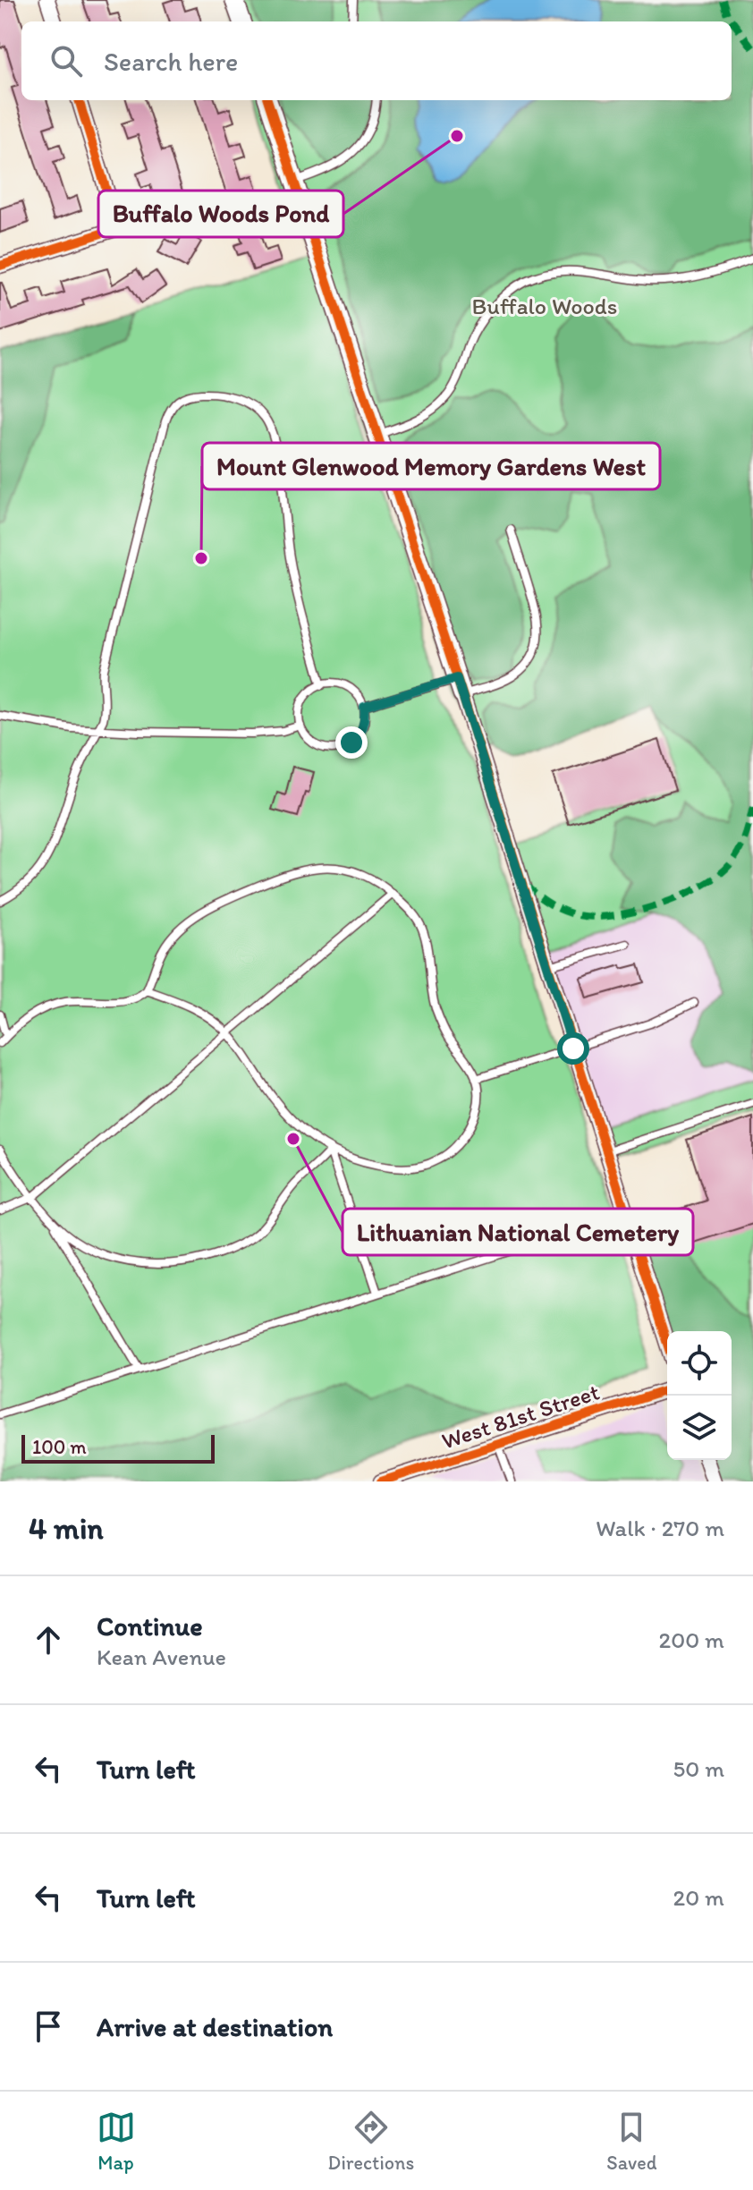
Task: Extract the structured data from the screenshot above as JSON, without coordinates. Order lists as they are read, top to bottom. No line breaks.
{"streets":{"street":["West 81st Street"]},"parks":["Buffalo Woods"],"places":["Buffalo Woods Pond","Mount Glenwood Memory Gardens West","Lithuanian National Cemetery"],"scale_bar":"100 m","page":{"search":"Search here","scale":"100 m","heading":["4 min","Walk · 270 m"],"list":[["Continue","Kean Avenue","200 m"],["Turn left","50 m"],["Turn left","20 m"],"Arrive at destination"],"nav":["Map","Directions","Saved"]}}
